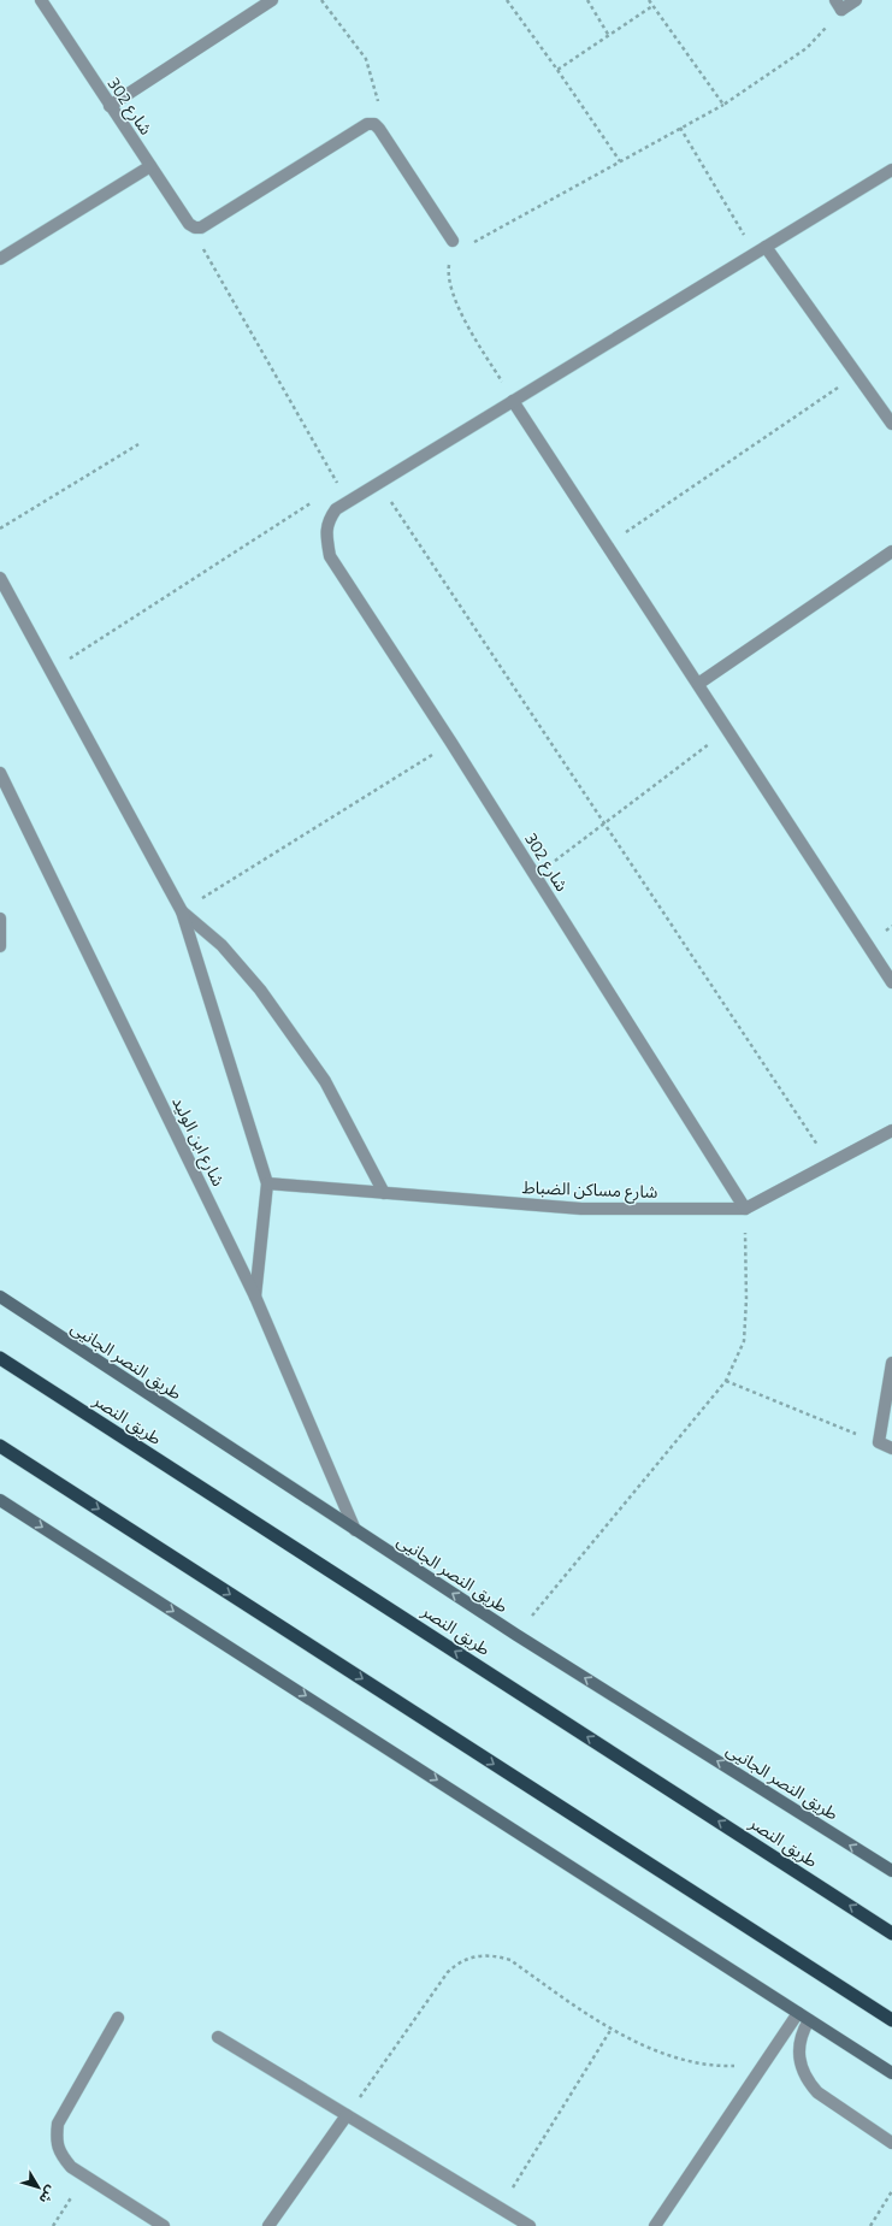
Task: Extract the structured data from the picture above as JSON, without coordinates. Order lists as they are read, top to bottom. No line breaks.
{"streets":{"highway":["طريق النصر"],"main road":["طريق النصر الجانيى"],"street":["شارع 302","شارع ابن الوليد","شارع مساكن الضباط"]},"crossings":[["شارع 302","شارع مساكن الضباط"],["شارع ابن الوليد","طريق النصر الجانيى"]],"one_way":["طريق النصر الجانيى"],"north":"bottom right"}
